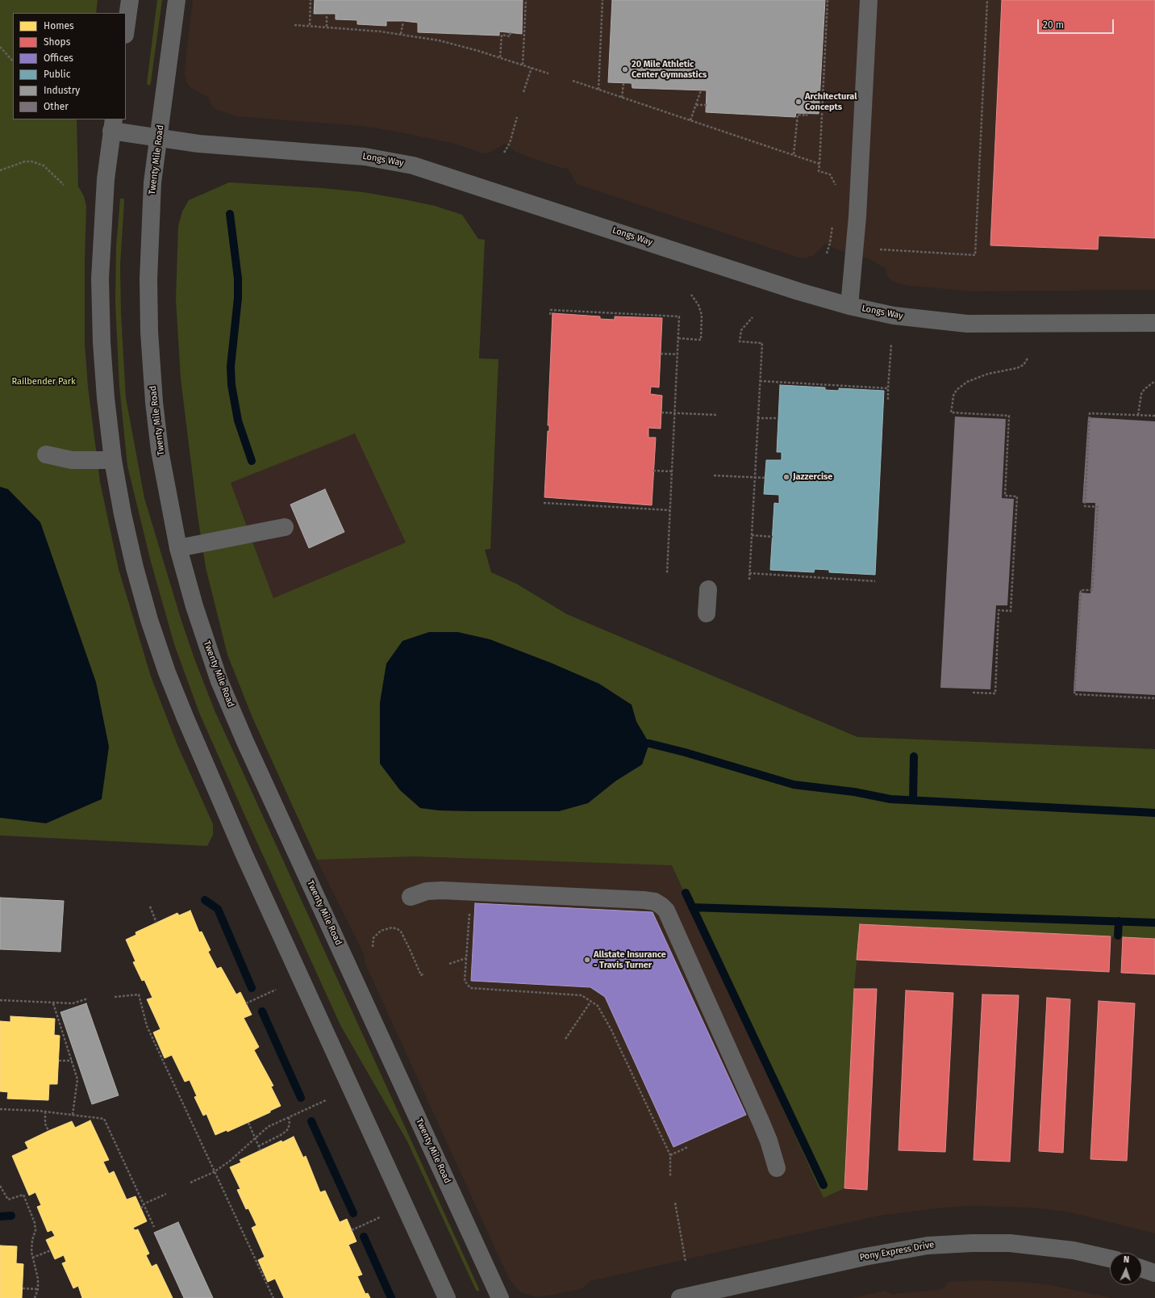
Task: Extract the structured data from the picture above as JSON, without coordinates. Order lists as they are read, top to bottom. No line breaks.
{"streets":{"main road":["Twenty Mile Road"],"street":["Longs Way","Pony Express Drive"]},"crossings":[["Twenty Mile Road","Longs Way"]],"parks":["Railbender Park"],"places":["20 Mile Athletic Center Gymnastics","Architectural Concepts","Jazzercise","Allstate Insurance - Travis Turner"],"legend":["Homes","Shops","Offices","Public","Industry","Other"],"scale_bar":"20 m","north":"top"}
